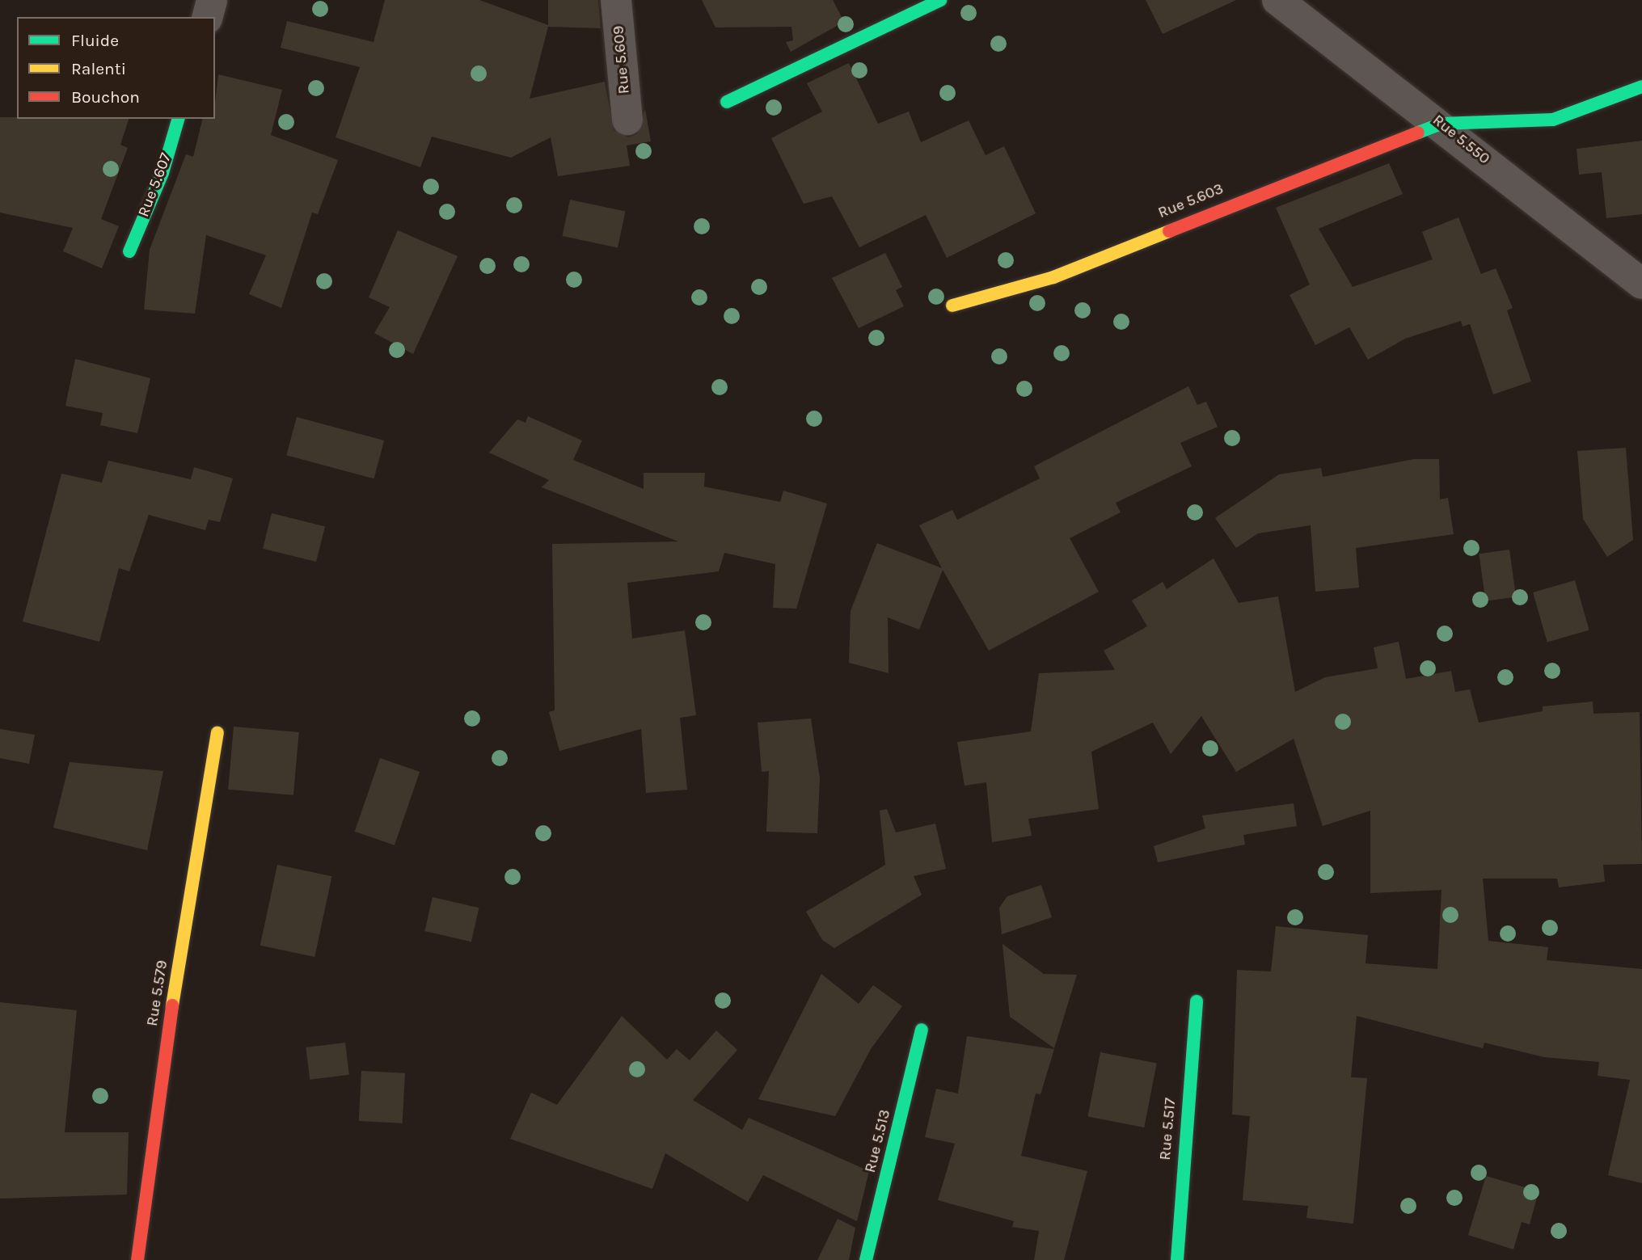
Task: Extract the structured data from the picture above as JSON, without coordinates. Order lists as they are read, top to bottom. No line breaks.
{"streets":{"street":["Rue 5.609","Rue 5.550","Rue 5.607","Rue 5.603","Rue 5.579","Rue 5.517","Rue 5.513"]},"crossings":[["Rue 5.550","Rue 5.603"]],"legend":["Fluide","Ralenti","Bouchon"]}
